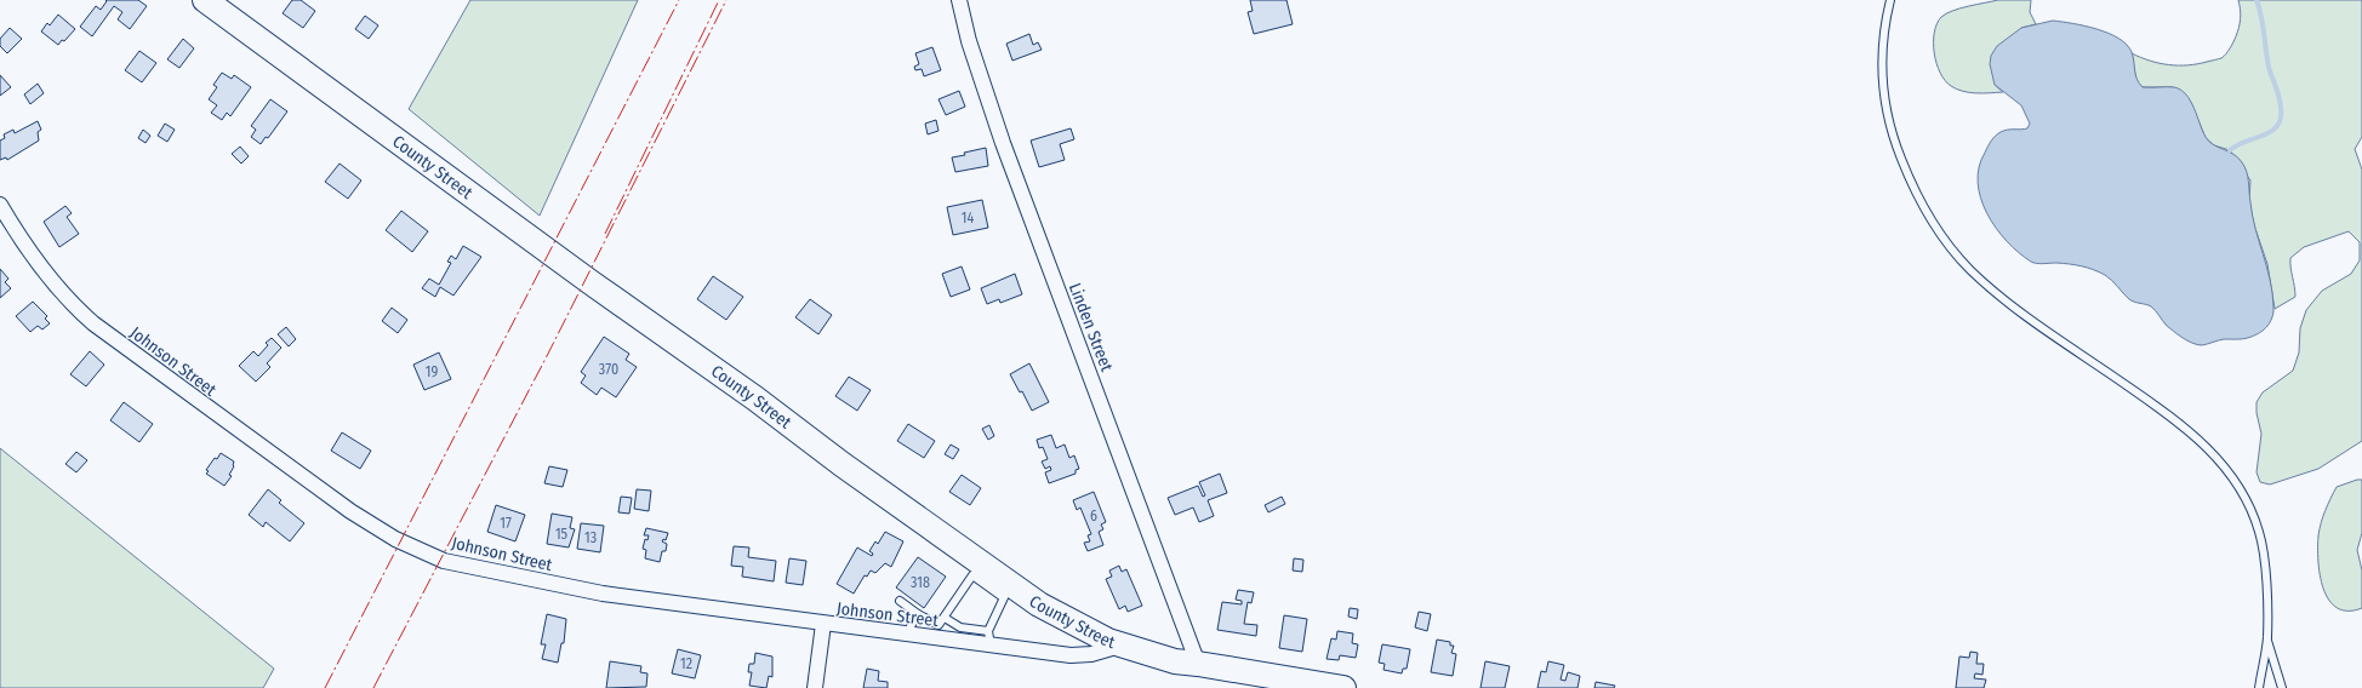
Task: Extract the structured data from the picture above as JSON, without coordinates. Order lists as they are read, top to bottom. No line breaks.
{"streets":{"main road":["County Street"],"street":["Linden Street","Johnson Street"]},"crossings":[["County Street","Linden Street"],["County Street","Johnson Street"]],"house_numbers":["14","370","19","6","17","15","13","318","12"]}
